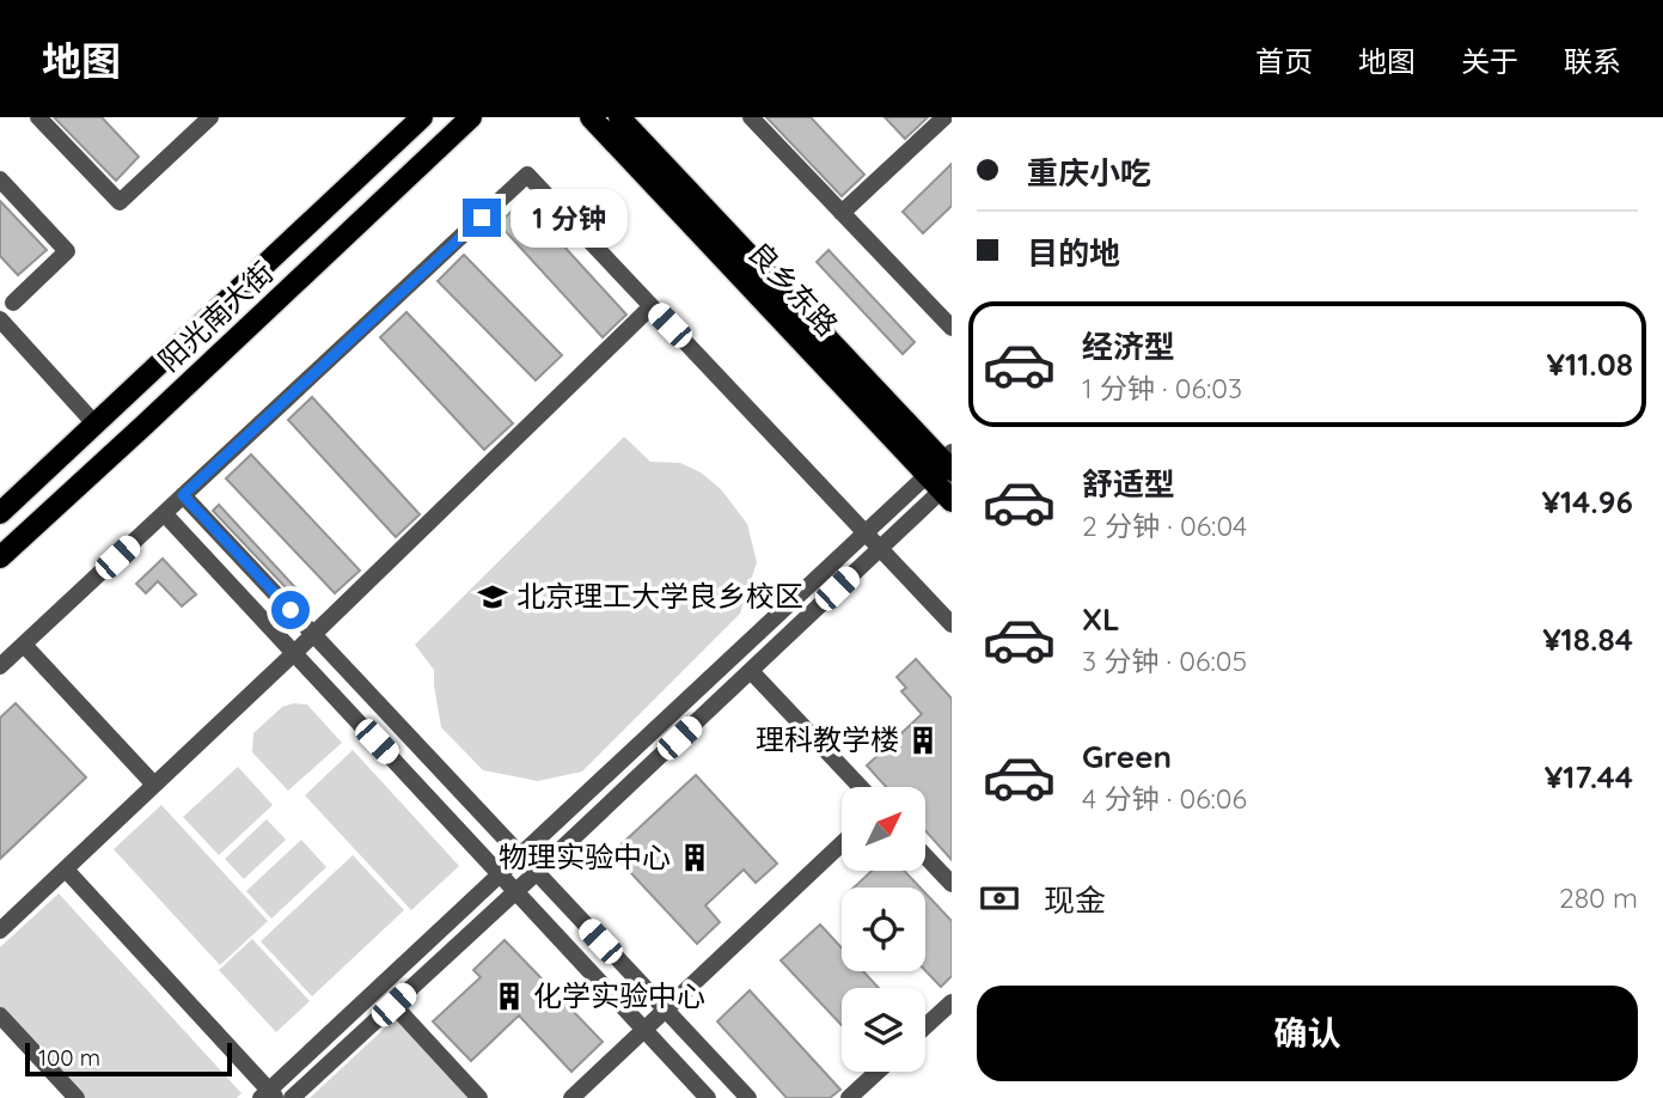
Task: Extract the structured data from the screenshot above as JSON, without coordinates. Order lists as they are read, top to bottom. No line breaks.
{"streets":{"main road":["良乡东路","阳光南大街"]},"places":{"school or university":["北京理工大学良乡校区"],"building":["理科教学楼","物理实验中心","化学实验中心"]},"scale_bar":"100 m","north":"top right","page":{"header":"地图","nav":["首页","地图","关于","联系"],"banner":["重庆小吃","目的地"],"bubble":"1 分钟","list":[{"name":"经济型","note":"1 分钟 · 06:03","value":"¥11.08"},{"name":"舒适型","note":"2 分钟 · 06:04","value":"¥14.96"},{"name":"XL","note":"3 分钟 · 06:05","value":"¥18.84"},{"name":"Green","note":"4 分钟 · 06:06","value":"¥17.44"}],"pay":["现金","280 m"],"buttons":"确认","scale":"100 m"}}
